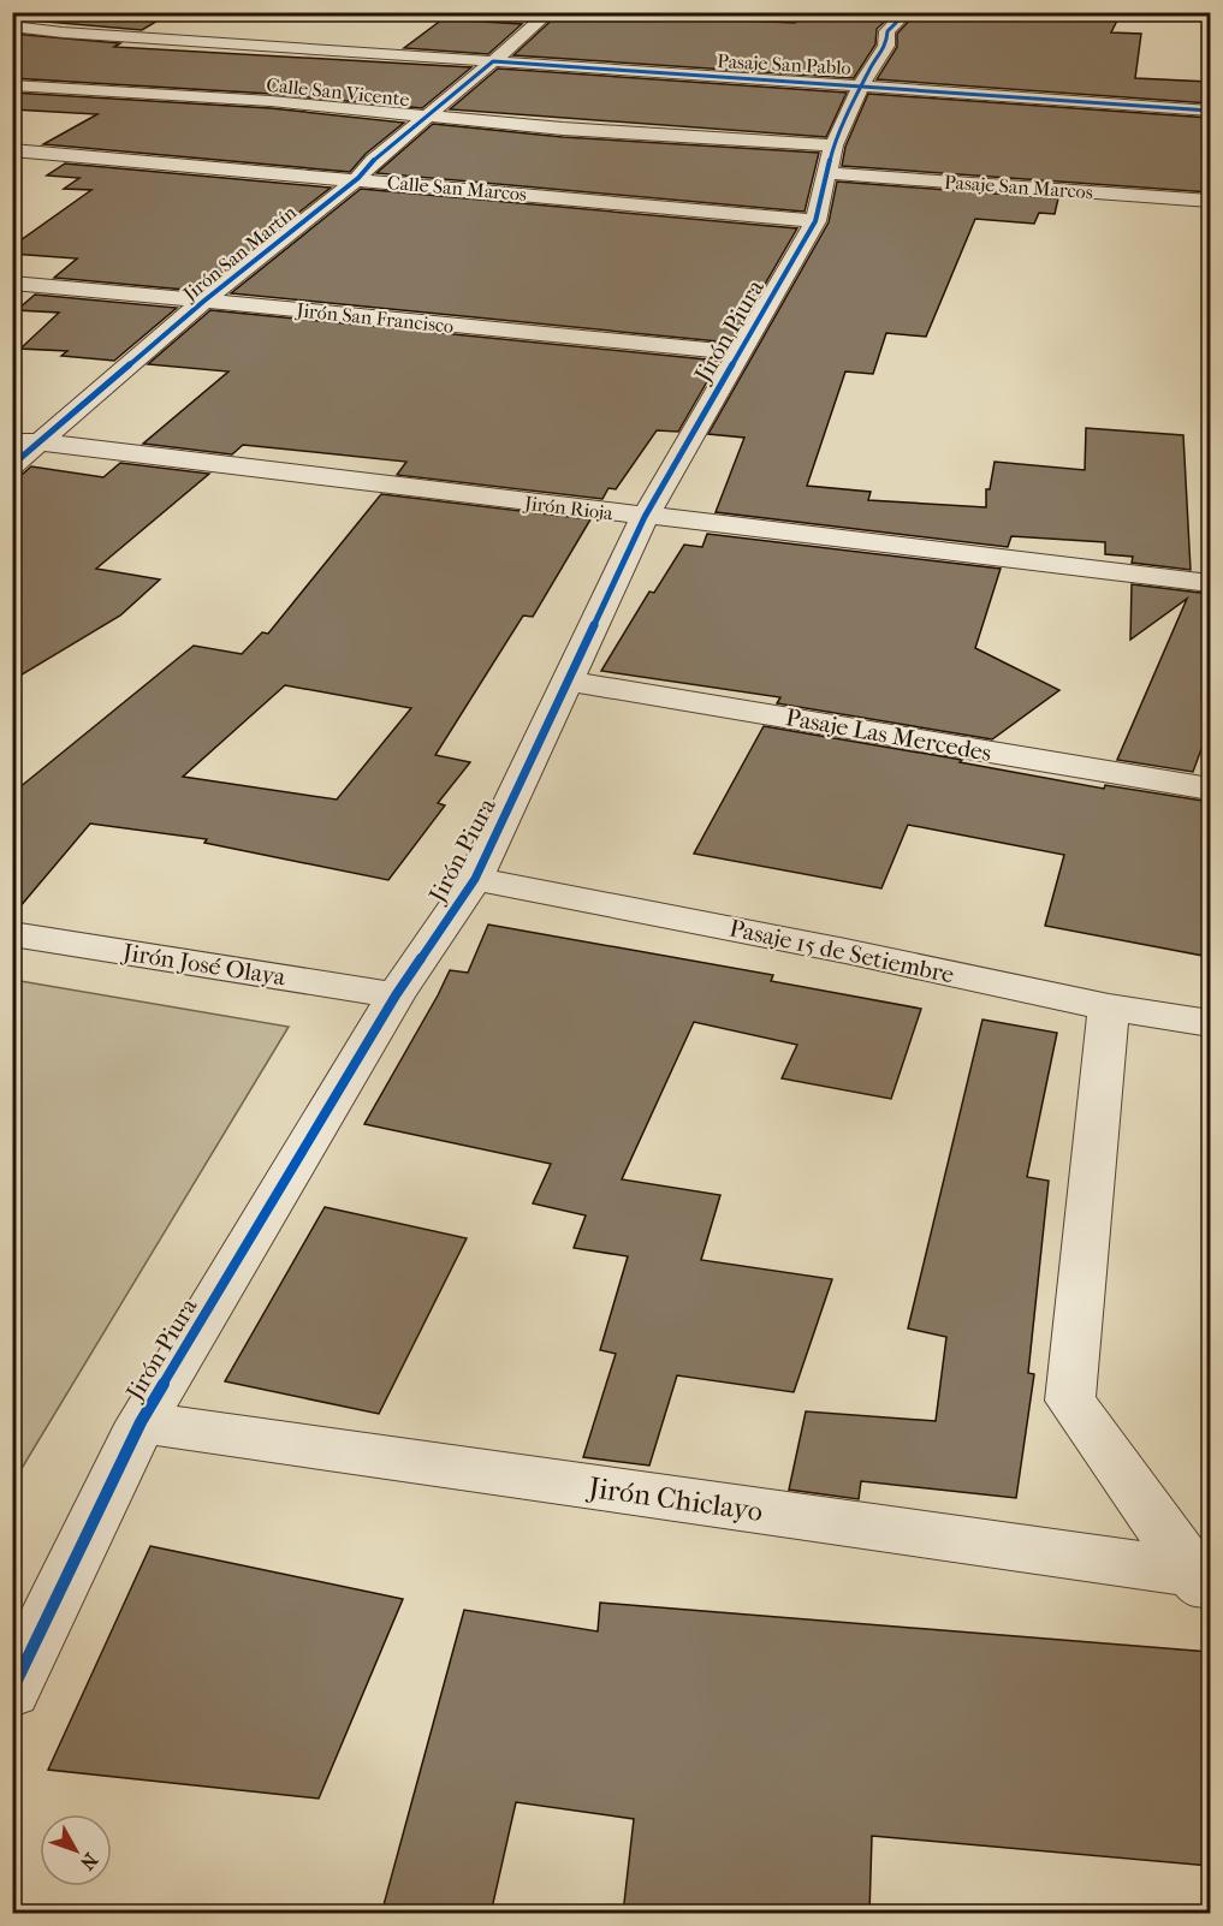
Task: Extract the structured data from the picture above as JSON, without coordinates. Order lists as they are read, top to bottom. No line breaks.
{"streets":{"street":["Pasaje San Pablo","Calle San Vicente","Pasaje San Marcos","Calle San Marcos","Jirón San Martín","Jirón San Francisco","Jirón Piura","Jirón Rioja","Pasaje Las Mercedes","Pasaje 15 de Setiembre","Jirón José Olaya","Jirón Chiclayo"]},"crossings":[["Pasaje San Pablo","Jirón San Martín"],["Pasaje San Pablo","Jirón Piura"],["Calle San Vicente","Pasaje San Marcos"],["Calle San Vicente","Jirón San Martín"],["Calle San Vicente","Jirón Piura"],["Pasaje San Marcos","Jirón Piura"],["Calle San Marcos","Jirón San Martín"],["Calle San Marcos","Jirón Piura"],["Jirón San Martín","Jirón San Francisco"],["Jirón San Martín","Jirón Rioja"],["Jirón San Francisco","Jirón Piura"],["Jirón Piura","Jirón Rioja"],["Jirón Piura","Pasaje Las Mercedes"],["Jirón Piura","Pasaje 15 de Setiembre"],["Jirón Piura","Jirón José Olaya"],["Jirón Piura","Jirón Chiclayo"]],"north":"bottom right"}
